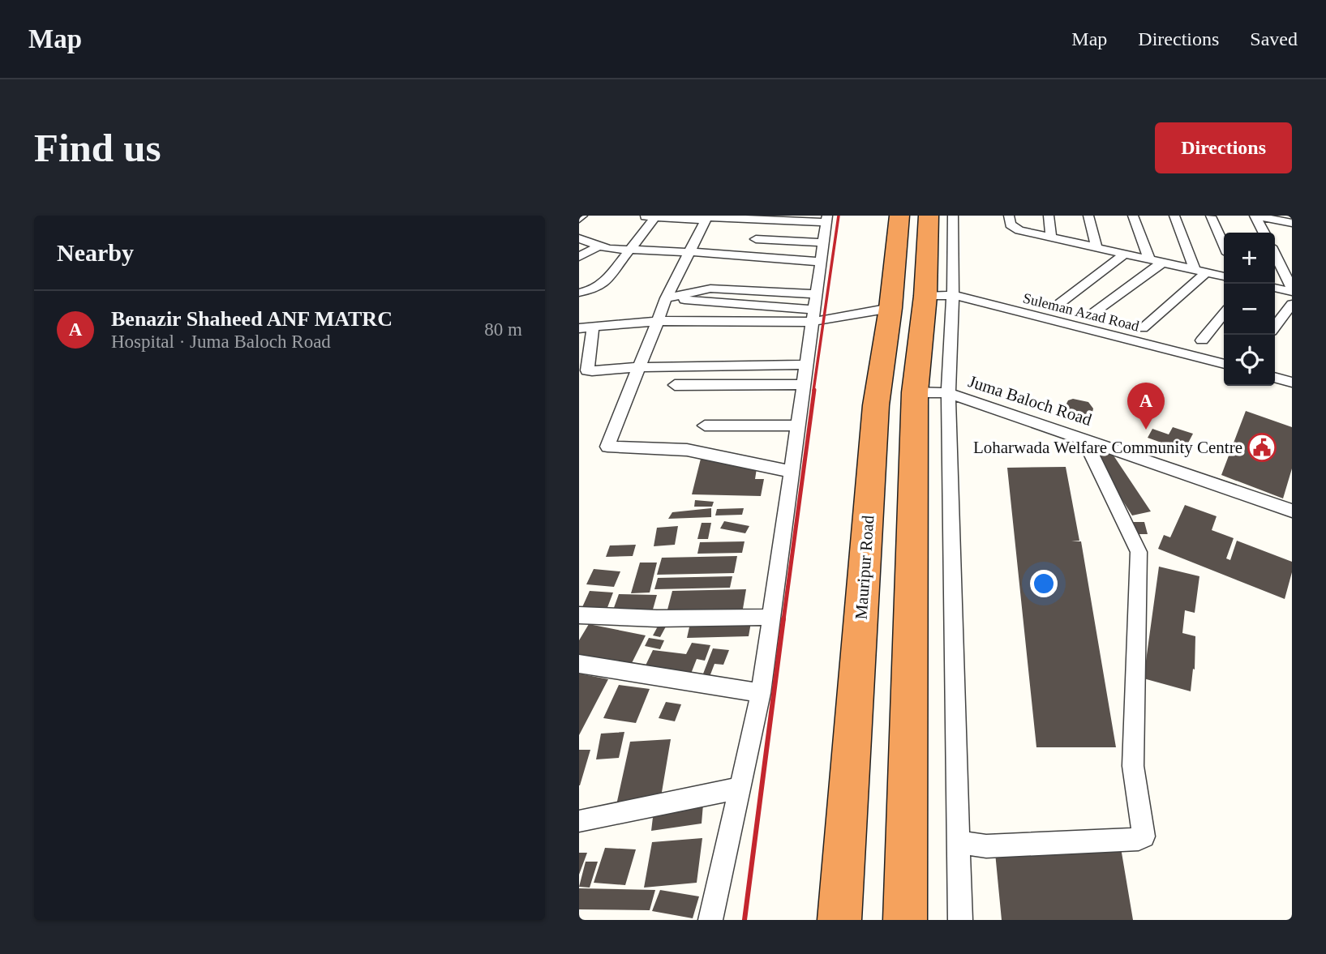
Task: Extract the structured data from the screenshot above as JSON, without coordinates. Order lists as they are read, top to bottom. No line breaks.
{"streets":{"highway":["Mauripur Road"],"street":["Suleman Azad Road","Juma Baloch Road"]},"places":{"public building":["Loharwada Welfare Community Centre"]},"page":{"header":"Map","nav":["Map","Directions","Saved"],"buttons":"Directions","title":"Find us","heading":"Nearby","map_buttons":["+","−"],"list":[{"mark":"A","name":"Benazir Shaheed ANF MATRC","note":"Hospital · Juma Baloch Road","value":"80 m"}],"pins":"A"}}
